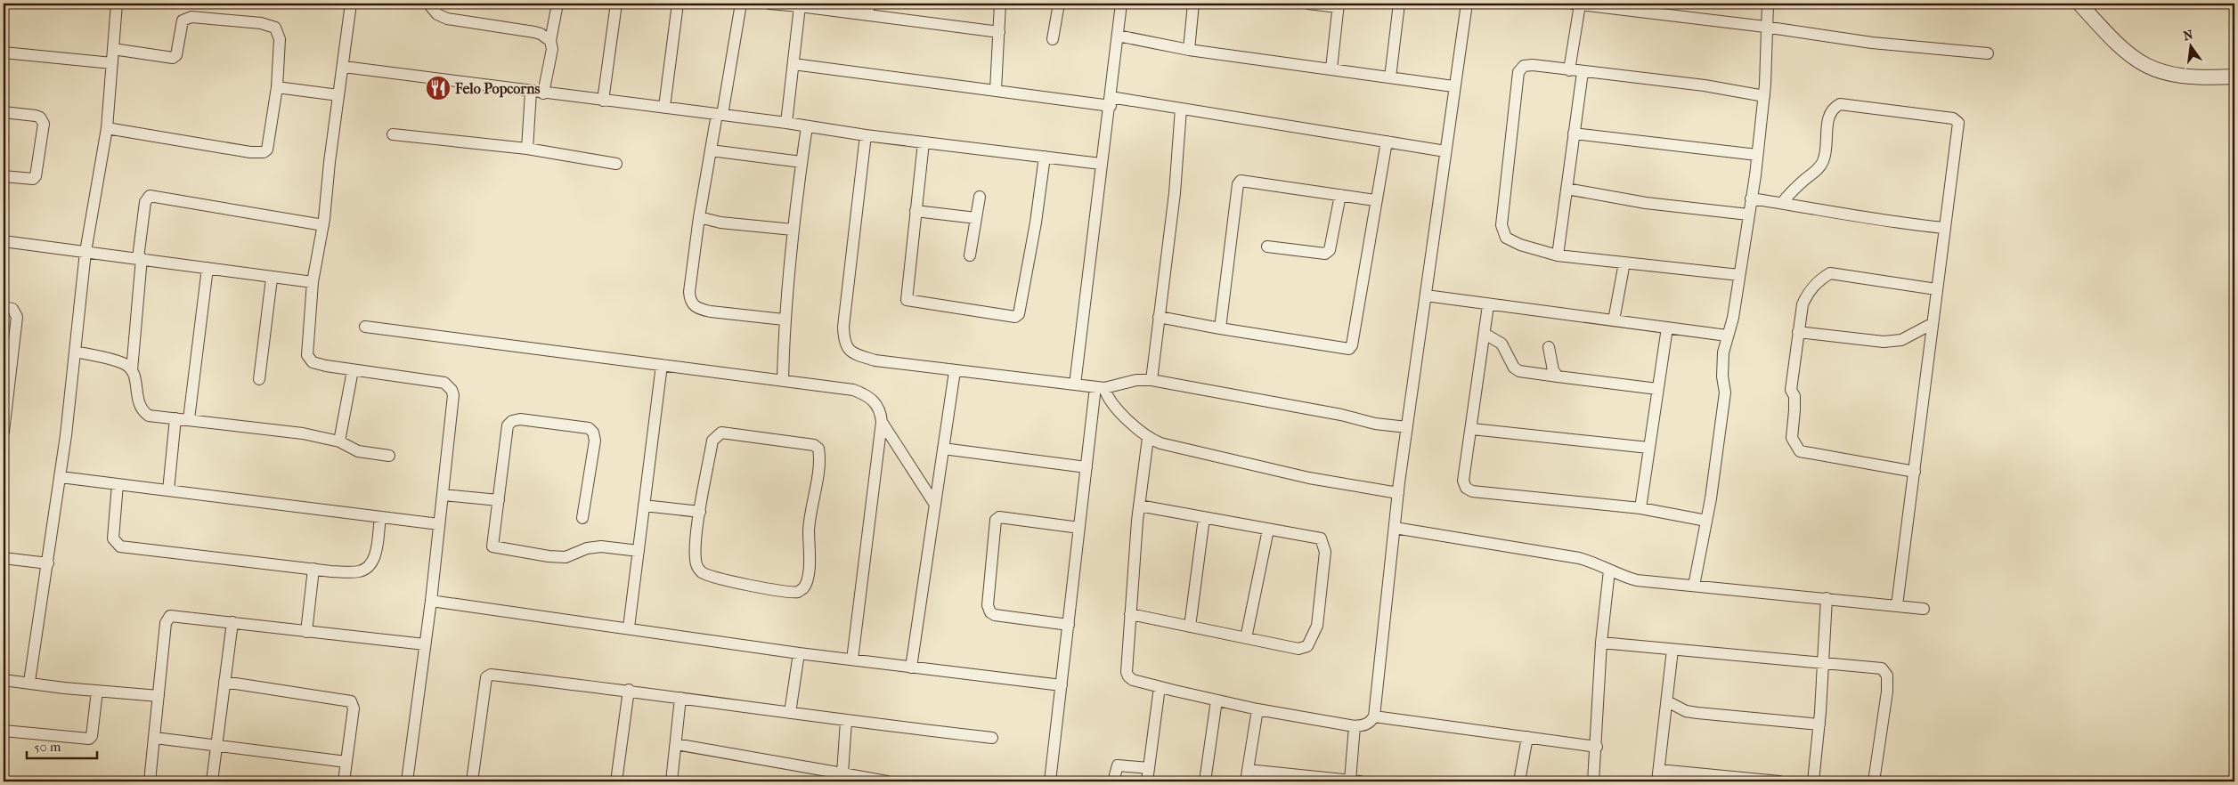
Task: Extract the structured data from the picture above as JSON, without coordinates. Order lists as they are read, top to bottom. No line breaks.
{"places":{"restaurant":["Felo Popcorns"]},"scale_bar":"50 m","north":"top"}
